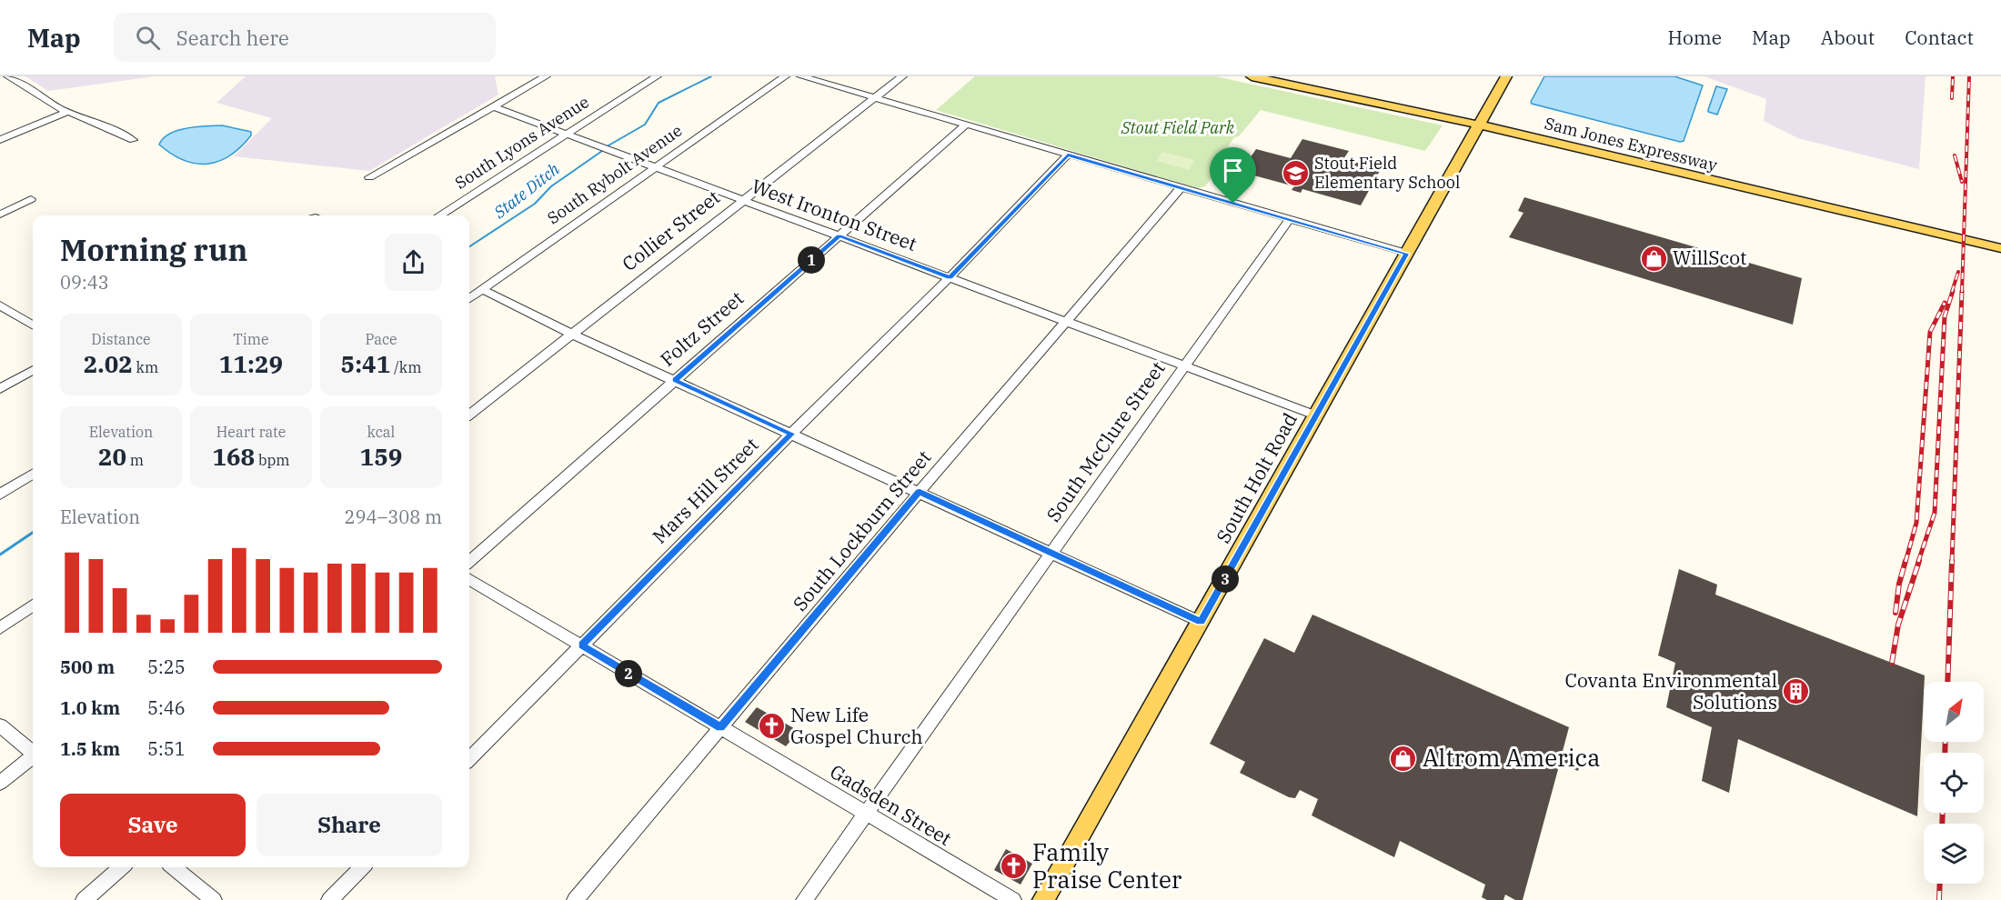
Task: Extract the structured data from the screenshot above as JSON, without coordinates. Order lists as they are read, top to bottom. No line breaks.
{"streets":{"main road":["Sam Jones Expressway","South Holt Road"],"street":["South Lyons Avenue","South Rybolt Avenue","West Ironton Street","Collier Street","Foltz Street","South McClure Street","Mars Hill Street","South Lockburn Street","Gadsden Street"]},"crossings":[["South Lyons Avenue","West Ironton Street"],["Sam Jones Expressway","South Holt Road"],["South Rybolt Avenue","West Ironton Street"],["West Ironton Street","Collier Street"],["West Ironton Street","Foltz Street"],["West Ironton Street","South McClure Street"],["West Ironton Street","South Holt Road"],["West Ironton Street","Mars Hill Street"],["West Ironton Street","South Lockburn Street"],["South McClure Street","Gadsden Street"],["Mars Hill Street","Gadsden Street"],["South Lockburn Street","Gadsden Street"]],"water":["State Ditch"],"parks":["Stout Field Park"],"places":{"school or university":["Stout Field Elementary School"],"shop":["WillScot","Altrom America"],"building":["Covanta Environmental Solutions"],"church":["New Life Gospel Church","Family Praise Center"]},"north":"top right","page":{"header":"Map","search":"Search here","nav":["Home","Map","About","Contact"],"heading":["Morning run","09:43"],"pins":["1","3","2"],"stats":[["Distance","2.02 km"],["Time","11:29"],["Pace","5:41 /km"],["Elevation","20 m"],["Heart rate","168 bpm"],["kcal","159"]],"chart":["Elevation","294–308 m"],"list":[{"name":"500 m","note":"5:25"},{"name":"1.0 km","note":"5:46"},{"name":"1.5 km","note":"5:51"}],"buttons":["Save","Share"]}}
